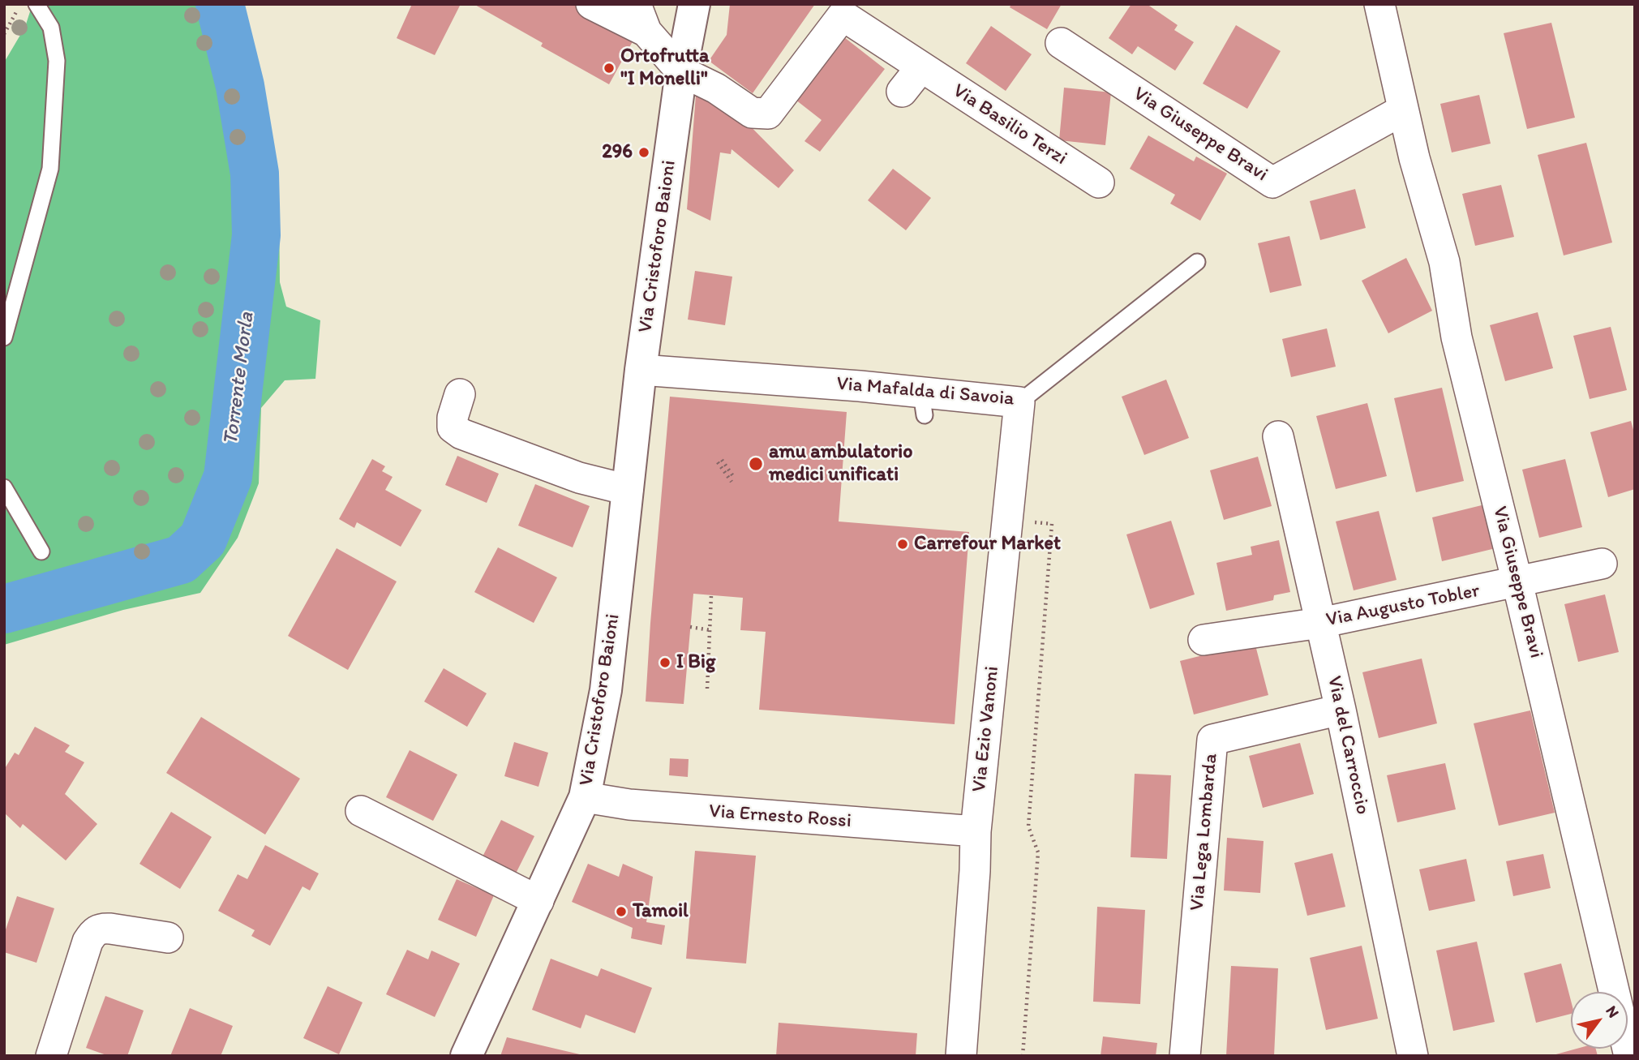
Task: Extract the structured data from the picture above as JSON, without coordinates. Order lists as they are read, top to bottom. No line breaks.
{"streets":{"street":["Via Basilio Terzi","Via Giuseppe Bravi","Via Cristoforo Baioni","Via Mafalda di Savoia","Via Augusto Tobler","Via Ezio Vanoni","Via del Carroccio","Via Ernesto Rossi","Via Lega Lombarda"]},"crossings":[["Via Basilio Terzi","Via Cristoforo Baioni"],["Via Giuseppe Bravi","Via Augusto Tobler"],["Via Cristoforo Baioni","Via Mafalda di Savoia"],["Via Cristoforo Baioni","Via Ernesto Rossi"],["Via Mafalda di Savoia","Via Ezio Vanoni"],["Via Augusto Tobler","Via del Carroccio"],["Via Ezio Vanoni","Via Ernesto Rossi"],["Via del Carroccio","Via Lega Lombarda"]],"water":["Torrente Morla"],"places":["Ortofrutta \"I Monelli\"","296","amu ambulatorio medici unificati","Carrefour Market","I Big","Tamoil"],"north":"top right"}
